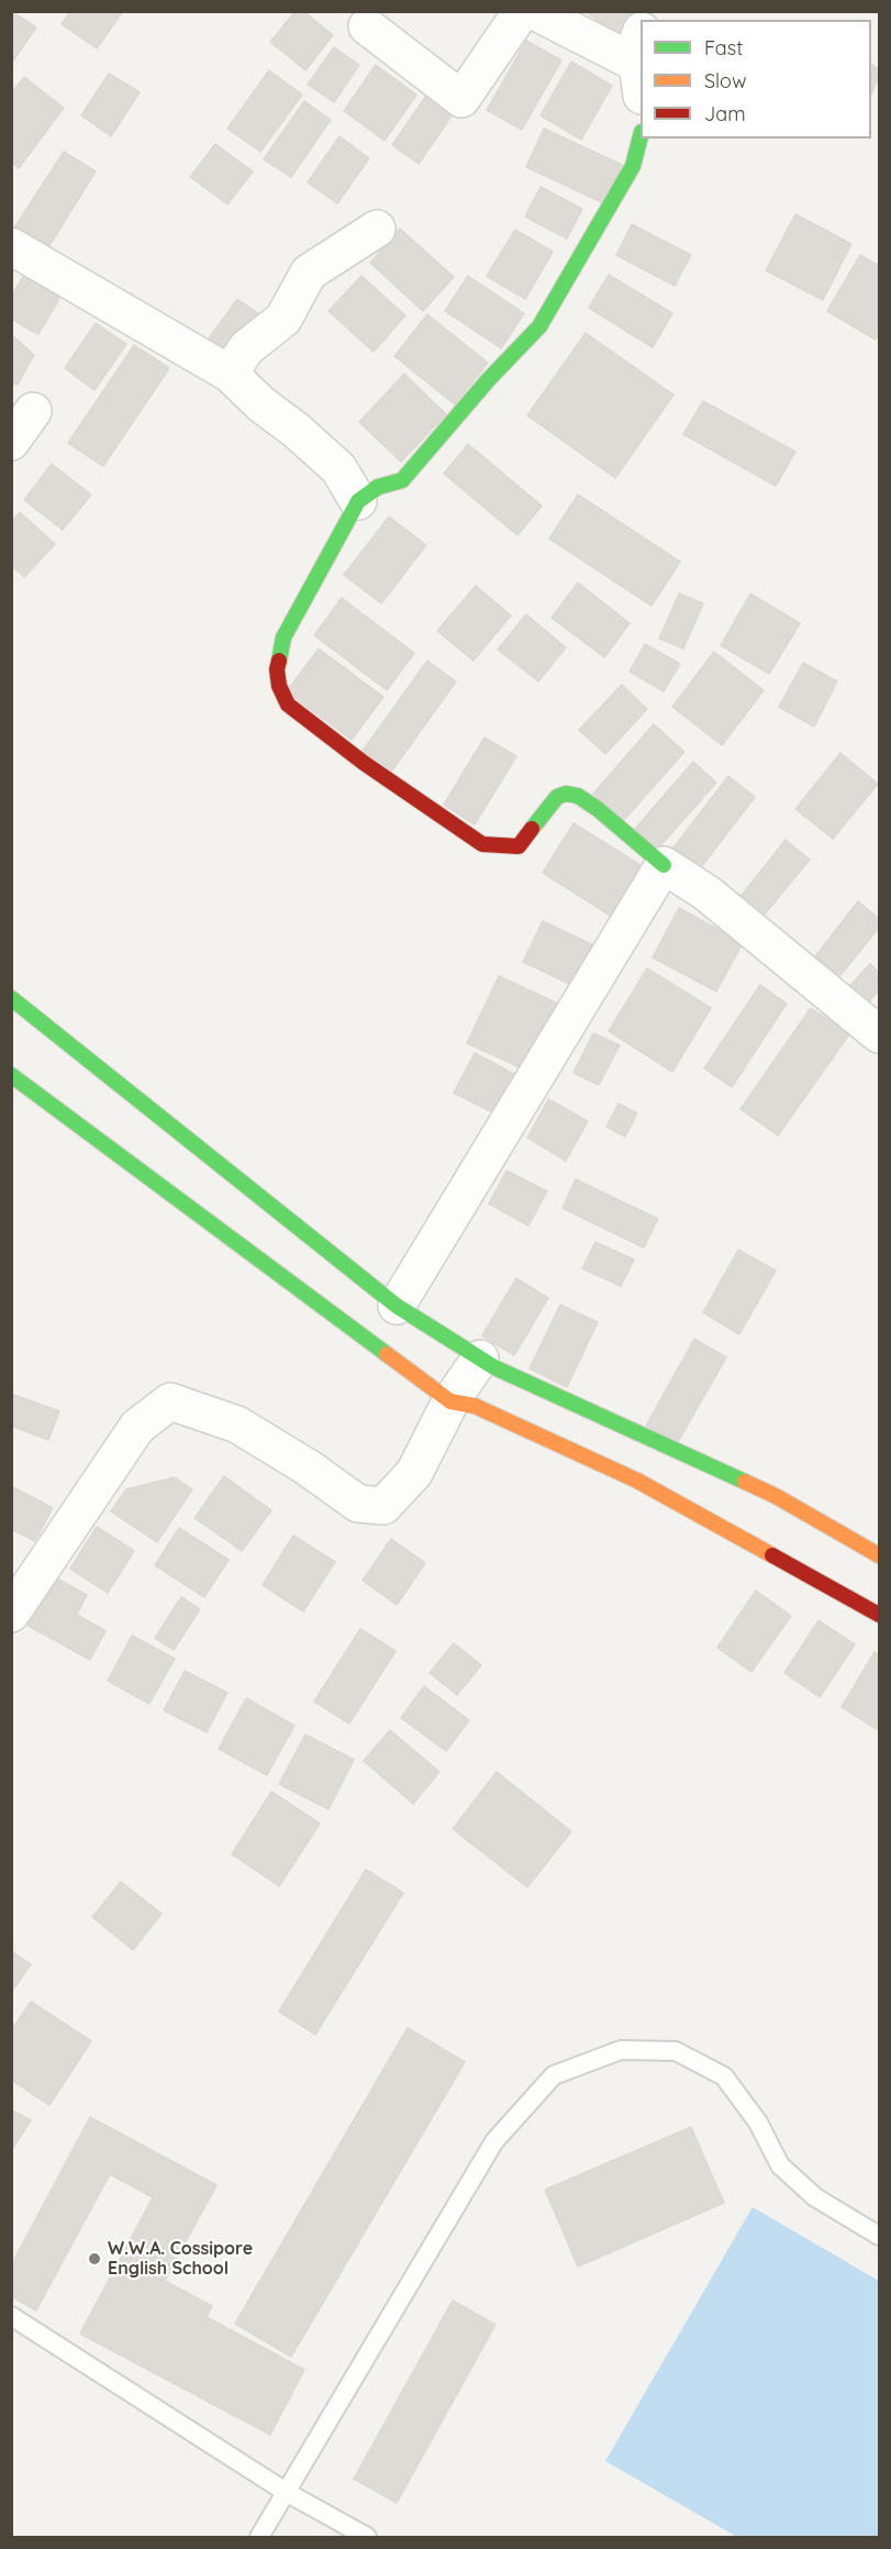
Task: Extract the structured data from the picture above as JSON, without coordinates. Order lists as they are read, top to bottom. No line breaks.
{"places":["W.W.A. Cossipore English School"],"legend":["Fast","Slow","Jam"]}
